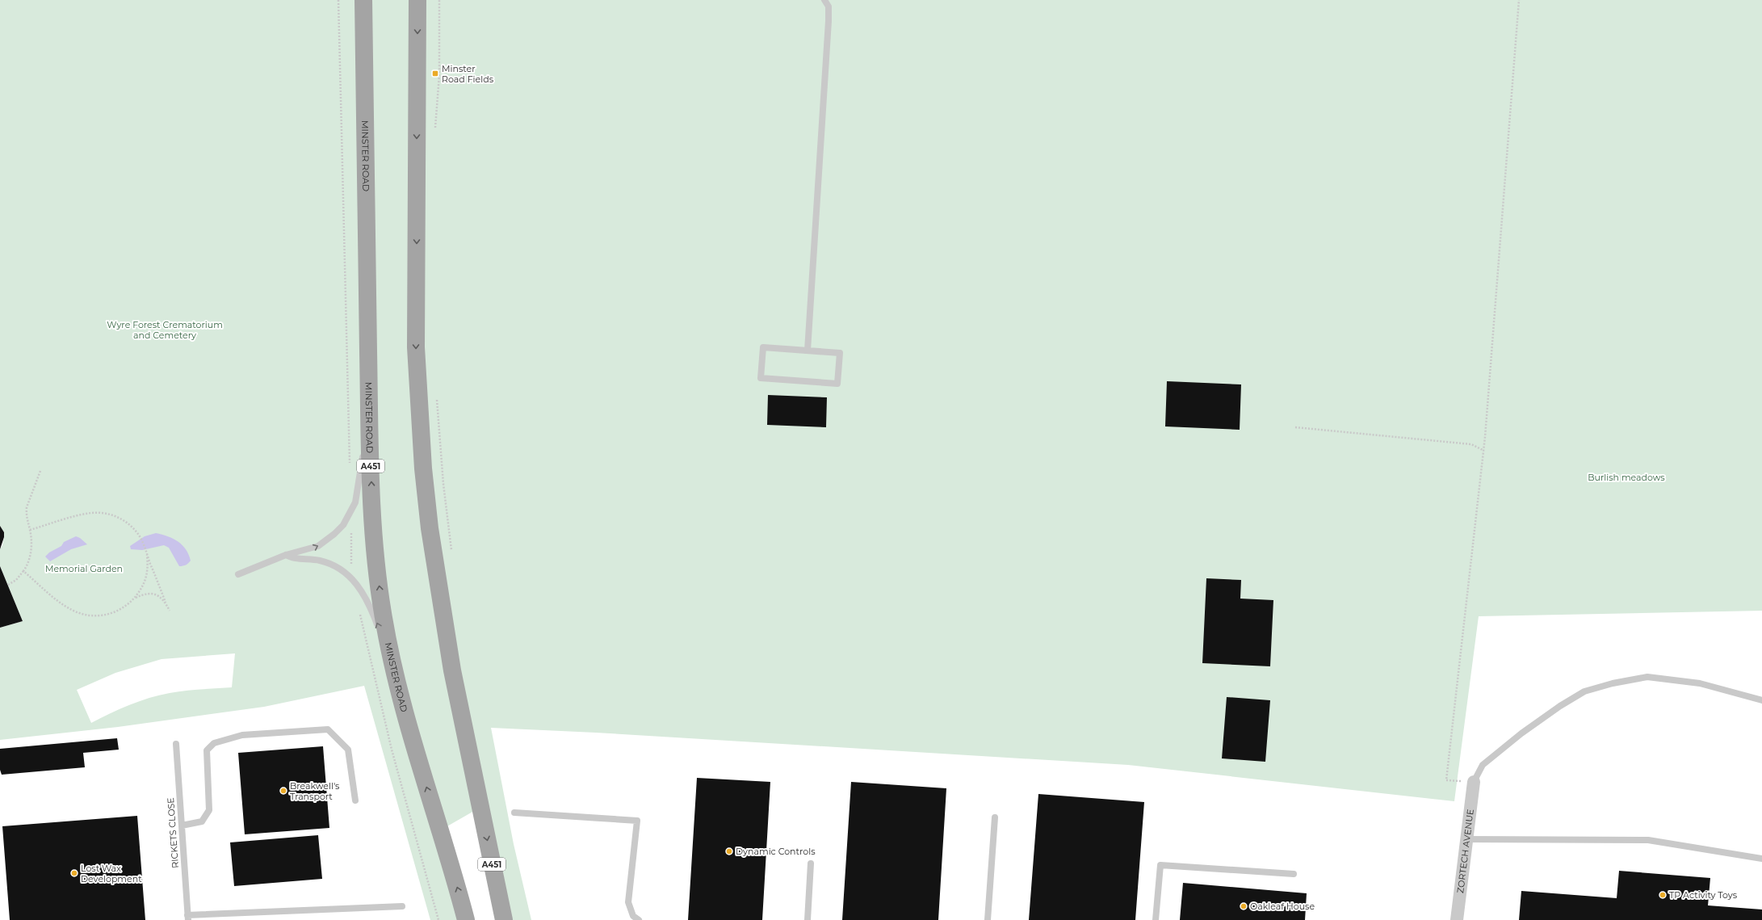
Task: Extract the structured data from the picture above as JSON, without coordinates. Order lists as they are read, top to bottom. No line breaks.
{"streets":{"main road":["MINSTER ROAD","A451"],"street":["ZORTECH AVENUE"],"lane":["RICKETS CLOSE"]},"parks":["Wyre Forest Crematorium and Cemetery","Burlish meadows","Memorial Garden"],"places":{"transit":["Minster Road Fields"],"other":["Breakwell's Transport","Dynamic Controls","Lost Wax Development","TP Activity Toys","Oakleaf House"]}}
